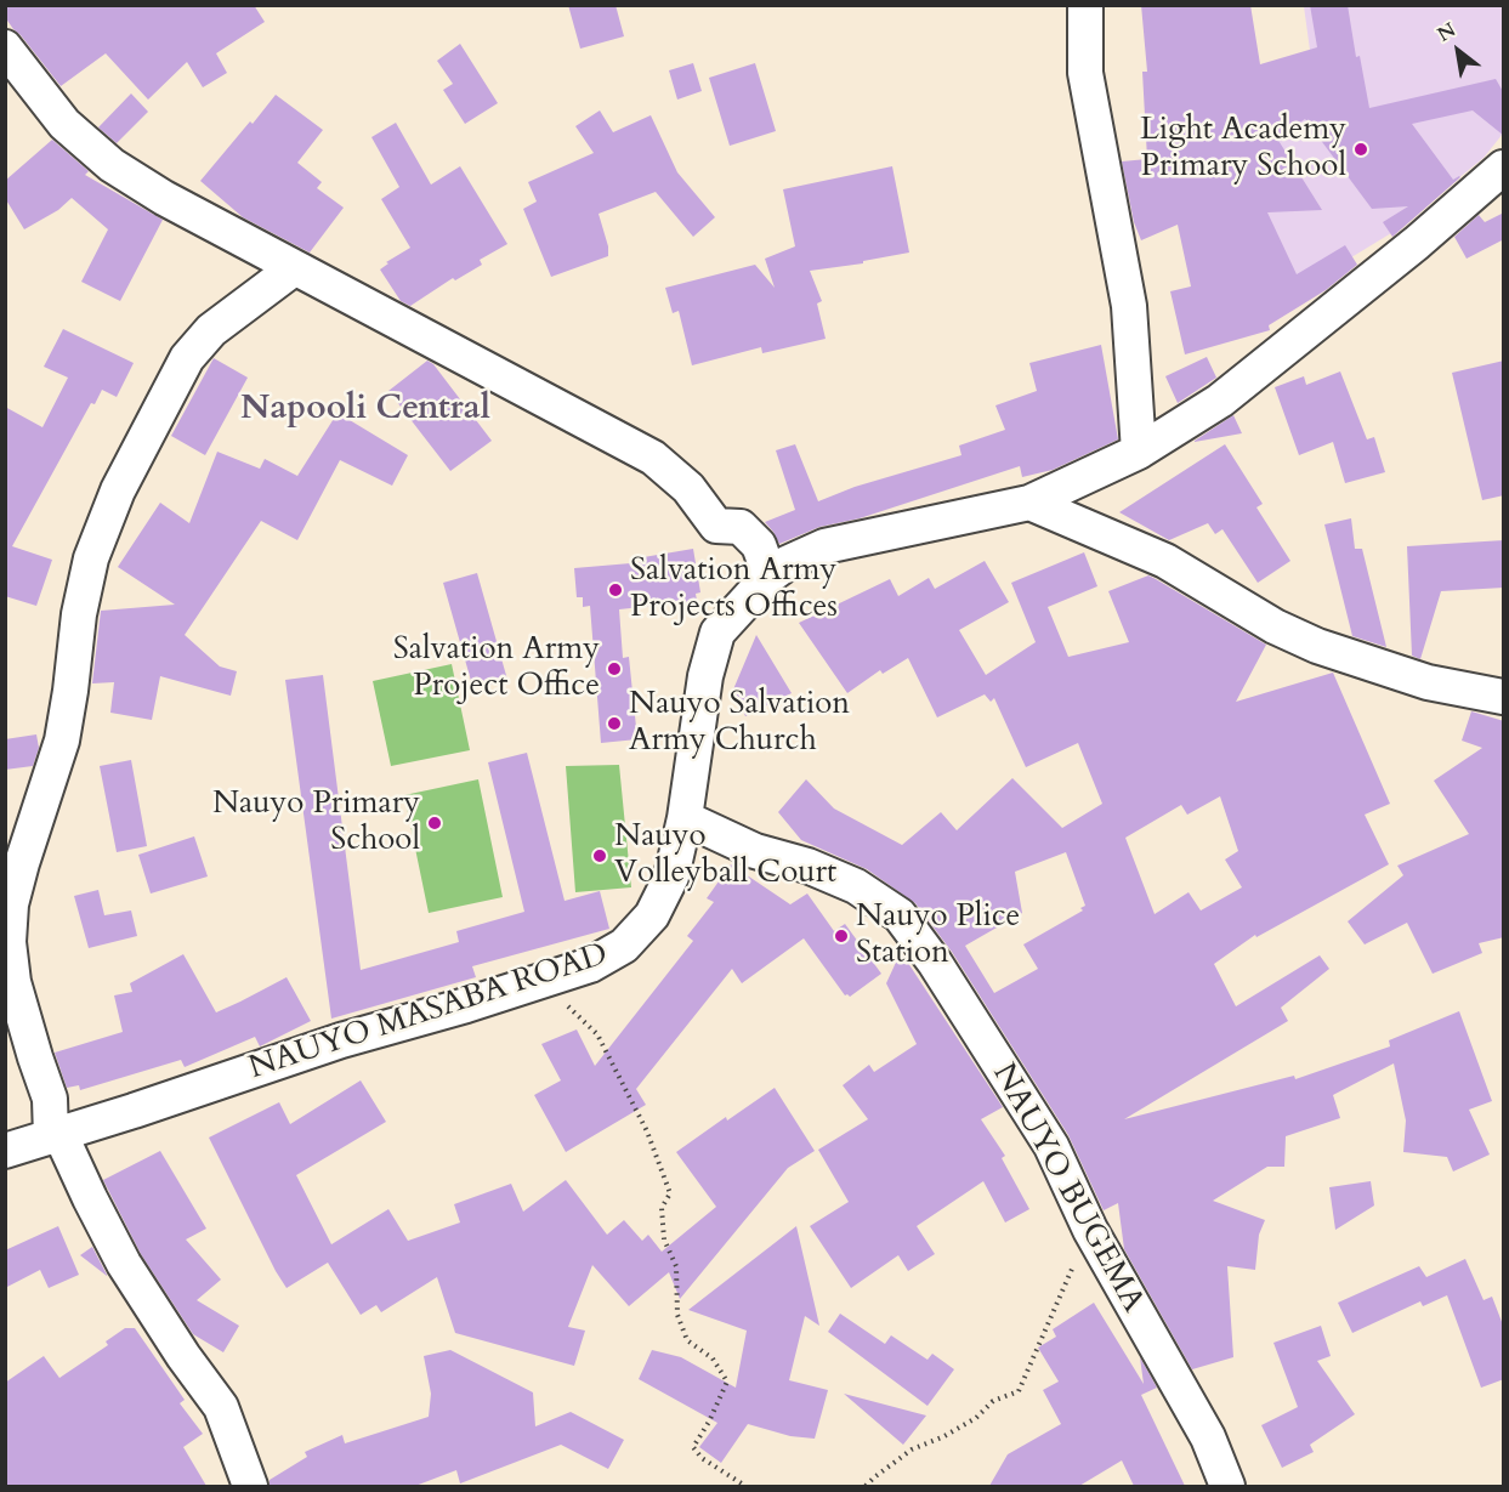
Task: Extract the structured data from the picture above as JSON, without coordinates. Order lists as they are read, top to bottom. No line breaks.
{"streets":{"street":["NAUYO MASABA ROAD","NAUYO BUGEMA"]},"crossings":[["NAUYO MASABA ROAD","NAUYO BUGEMA"]],"districts":["Napooli Central"],"places":["Light Academy Primary School","Salvation Army Projects Offices","Salvation Army Project Office","Nauyo Salvation Army Church","Nauyo Primary School","Nauyo Volleyball Court","Nauyo Plice Station"],"north":"top left"}
